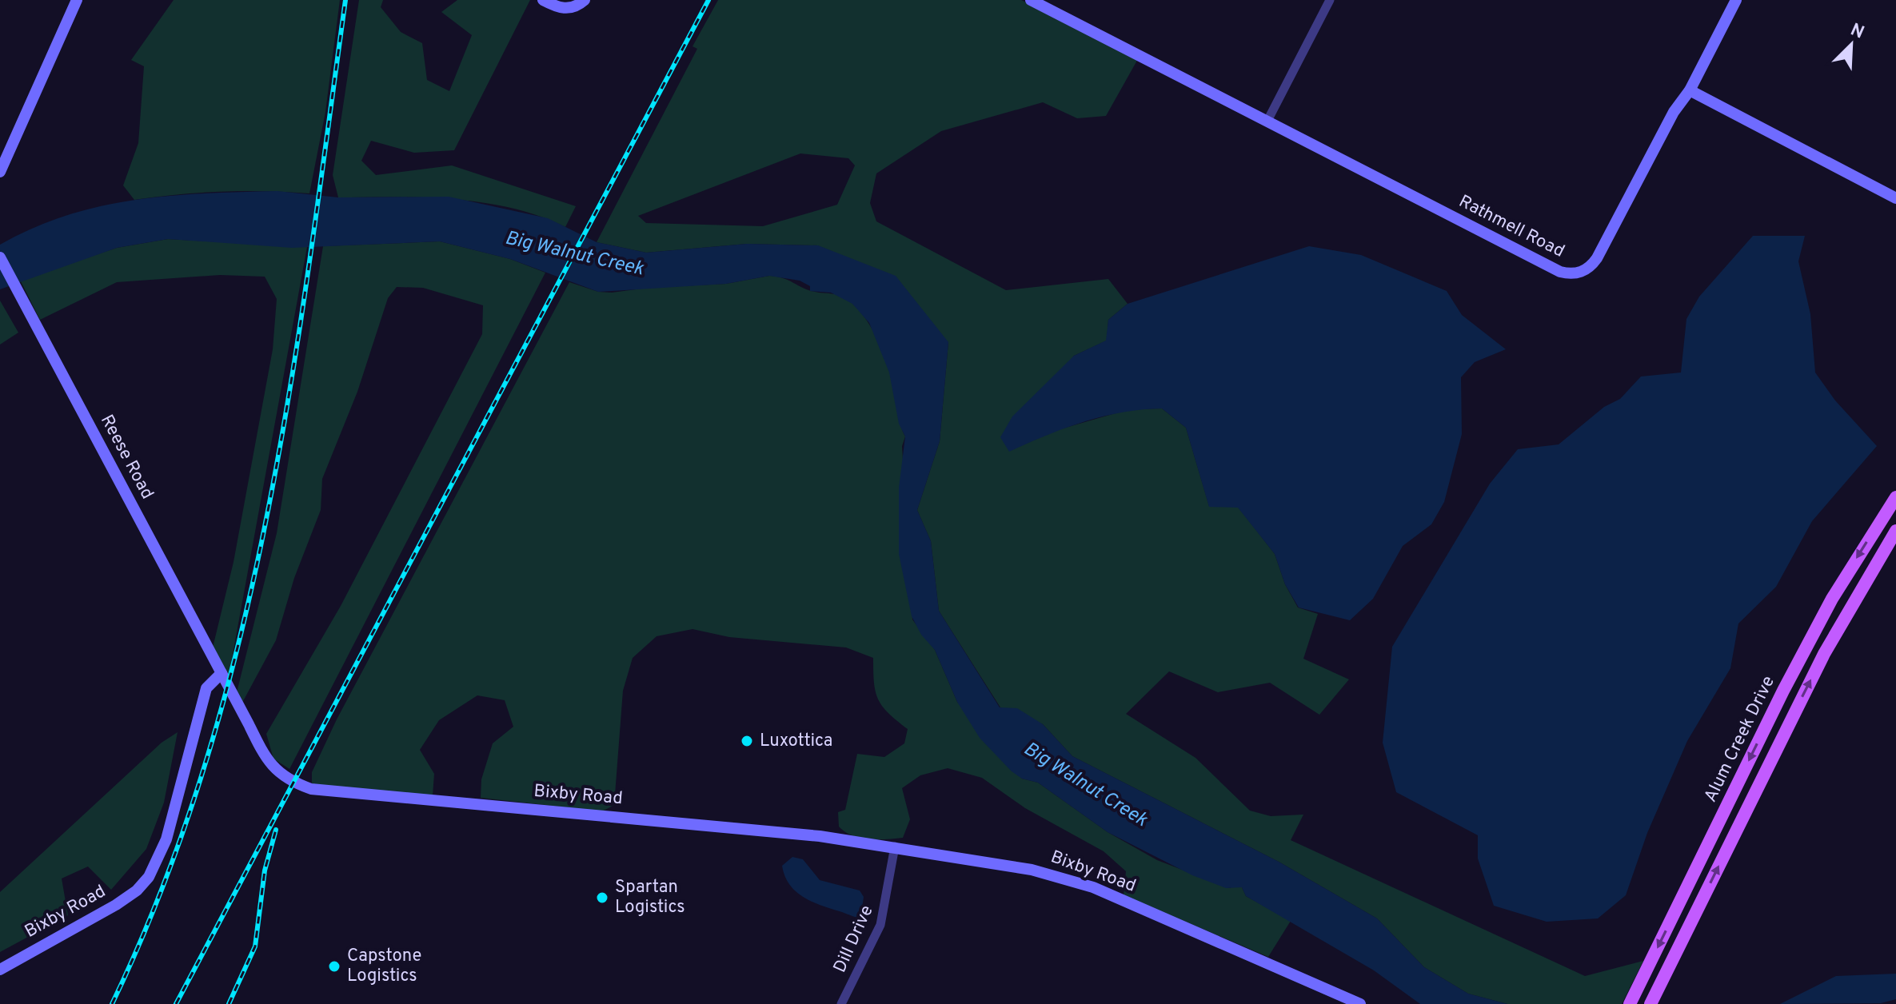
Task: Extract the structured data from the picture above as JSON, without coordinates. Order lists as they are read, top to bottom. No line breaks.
{"streets":{"main road":["Alum Creek Drive"],"street":["Rathmell Road","Reese Road","Bixby Road","Dill Drive"]},"crossings":[["Reese Road","Bixby Road"],["Bixby Road","Dill Drive"]],"water":["Big Walnut Creek"],"places":["Luxottica","Spartan Logistics","Capstone Logistics"],"north":"top right"}
